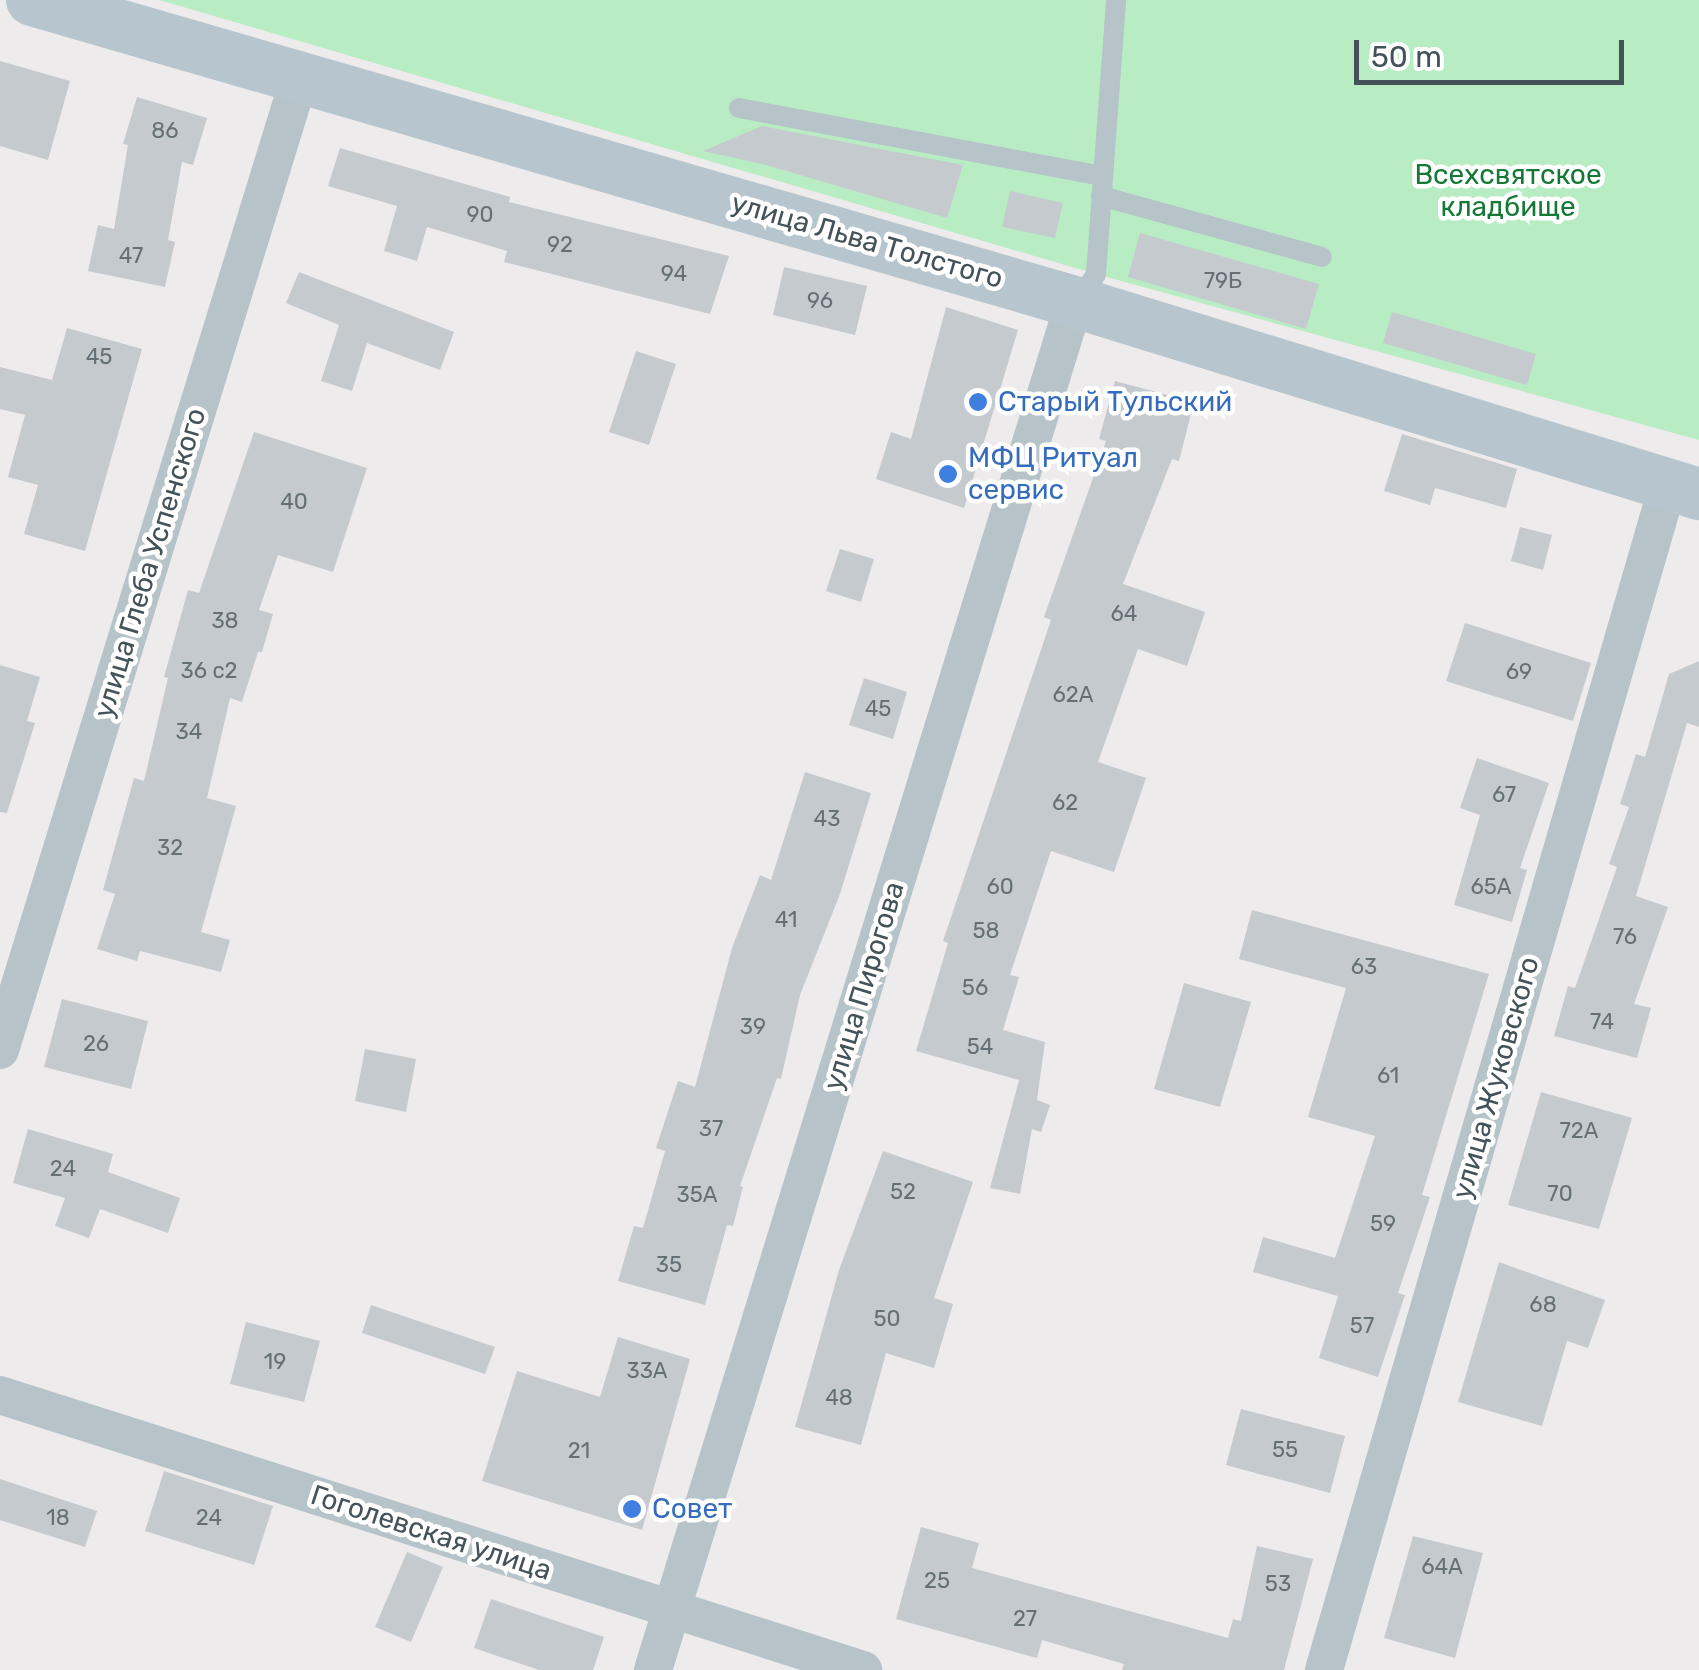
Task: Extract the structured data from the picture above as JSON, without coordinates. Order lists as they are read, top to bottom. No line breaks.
{"streets":{"street":["улица Льва Толстого","улица Глеба Успенского","улица Пирогова","улица Жуковского","Гоголевская улица"]},"crossings":[["улица Льва Толстого","улица Глеба Успенского"],["улица Льва Толстого","улица Пирогова"],["улица Льва Толстого","улица Жуковского"],["улица Пирогова","Гоголевская улица"]],"parks":["Всехсвятское кладбище"],"places":["Старый Тульский","МФЦ Ритуал cервис","Совет"],"house_numbers":["86","90","92","47","94","79Б","96","45","40","64","38","36 с2","69","62А","45","34","67","62","43","32","60","65А","41","58","76","63","56","74","39","26","54","61","37","72А","24","52","70","35А","59","35","68","50","57","19","33А","48","55","21","18","24","64А","25","53","27"],"scale_bar":"50 m"}
